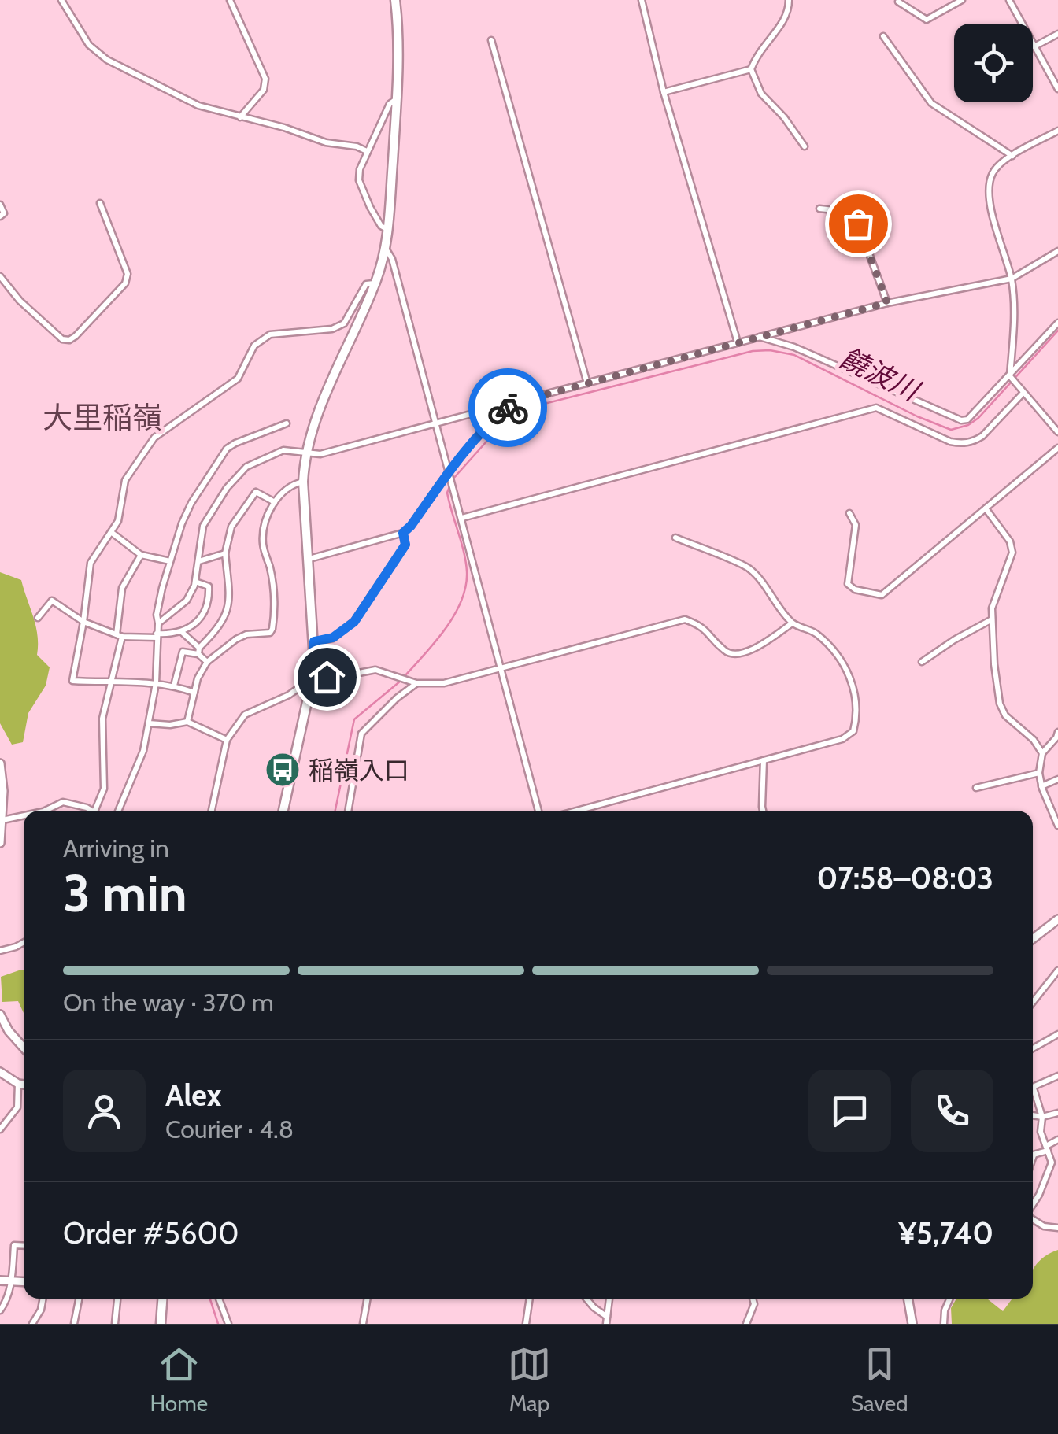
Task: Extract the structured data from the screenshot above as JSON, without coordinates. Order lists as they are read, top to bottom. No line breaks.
{"districts":["大里稲嶺"],"water":["饒波川"],"places":{"bus stop":["稲嶺入口"]},"page":{"heading":["3 min","Arriving in","07:58–08:03"],"panel":["Alex","Courier · 4.8","Order #5600","¥5,740"],"bar":"On the way · 370 m","tabs":["Home","Map","Saved"]}}
